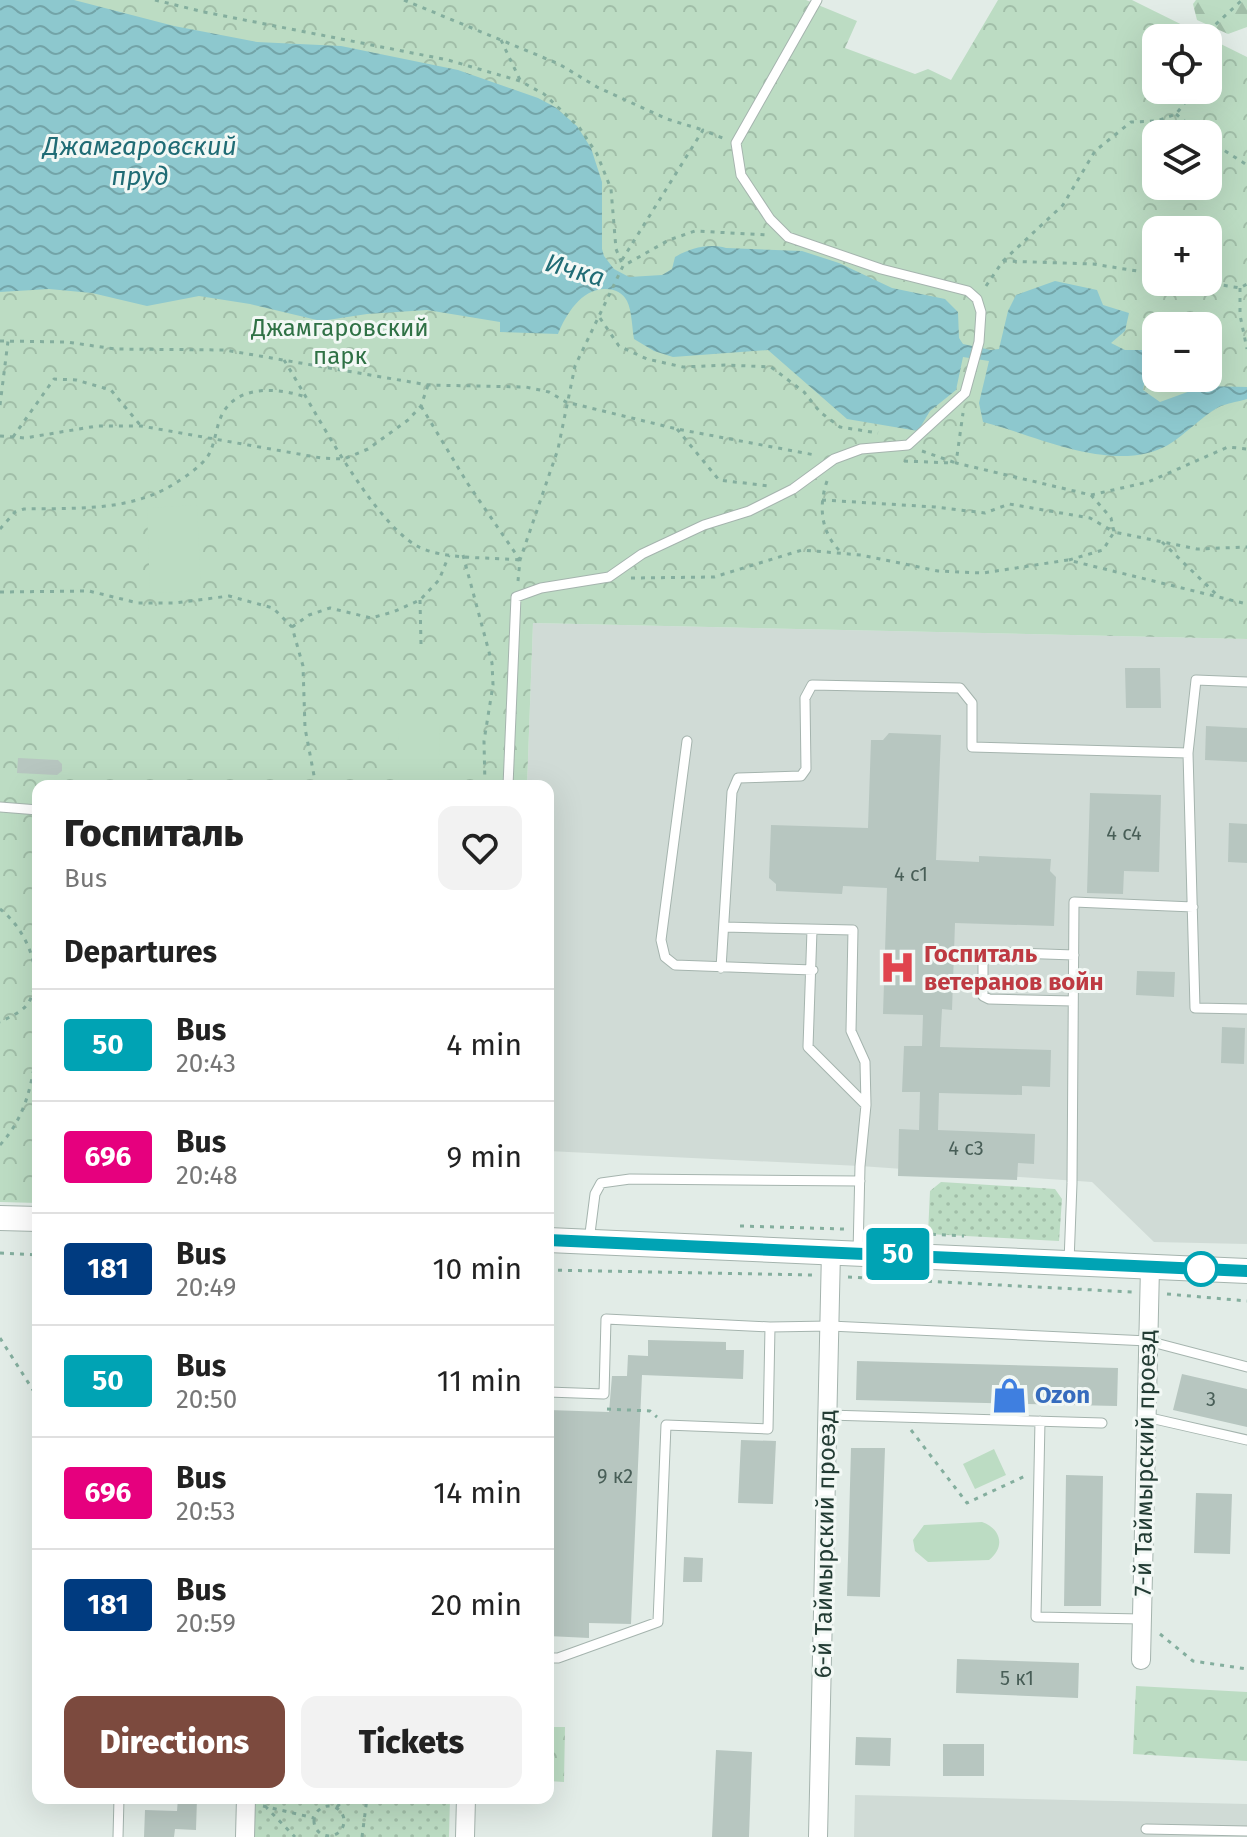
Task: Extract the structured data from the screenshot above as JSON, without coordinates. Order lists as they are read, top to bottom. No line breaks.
{"streets":{"street":["7-й Таймырский проезд","6-й Таймырский проезд"]},"water":["Джамгаровский пруд","Ичка"],"parks":["Джамгаровский парк"],"places":{"hospital":["Госпиталь ветеранов войн"],"shop":["Ozon"]},"lines":["bus line 50"],"house_numbers":["4 с4","4 с1","4 с3","3","9 к2","5 к1"],"page":{"on_map":"50","map_buttons":["+","−"],"heading":[["Госпиталь","Bus"],"Departures"],"list":[{"mark":"50","name":"Bus","note":"20:43","value":"4 min"},{"mark":"696","name":"Bus","note":"20:48","value":"9 min"},{"mark":"181","name":"Bus","note":"20:49","value":"10 min"},{"mark":"50","name":"Bus","note":"20:50","value":"11 min"},{"mark":"696","name":"Bus","note":"20:53","value":"14 min"},{"mark":"181","name":"Bus","note":"20:59","value":"20 min"}],"buttons":["Directions","Tickets"]}}
